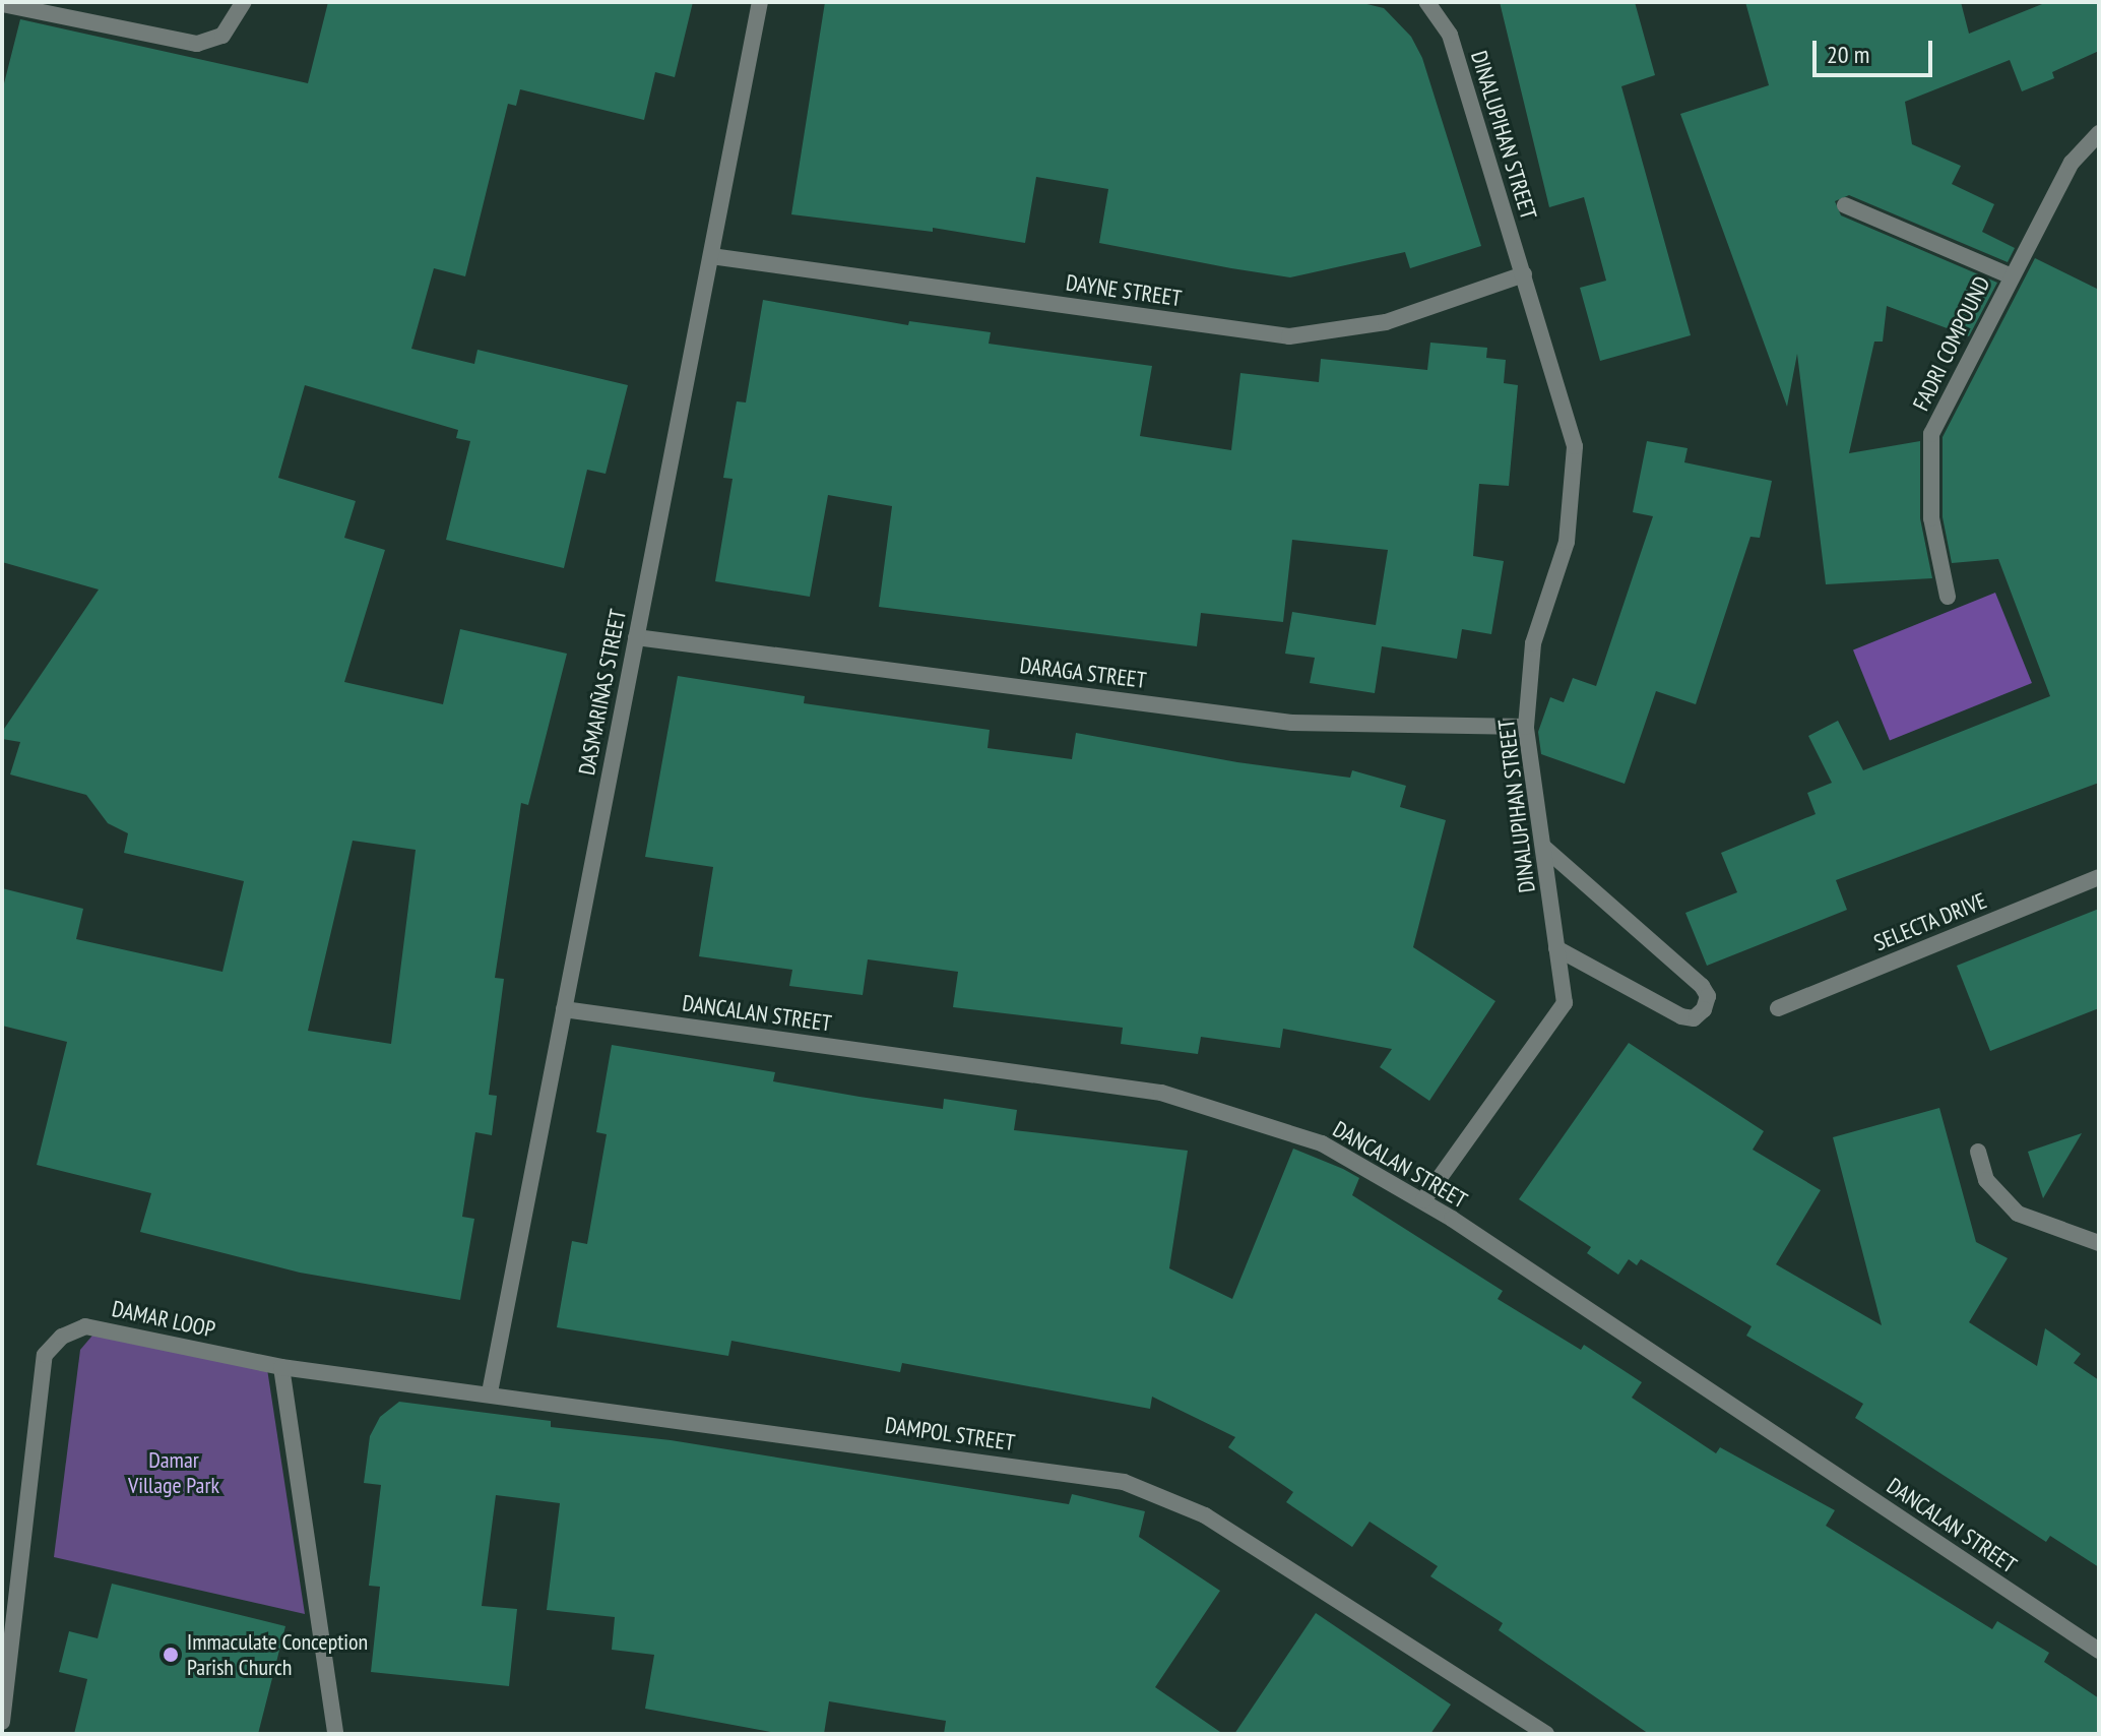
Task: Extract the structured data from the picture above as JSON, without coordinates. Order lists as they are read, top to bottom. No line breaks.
{"streets":{"street":["DINALUPIHAN STREET","DAYNE STREET","FADRI COMPOUND","DARAGA STREET","DASMARIÑAS STREET","SELECTA DRIVE","DANCALAN STREET","DAMAR LOOP","DAMPOL STREET"]},"crossings":[["DINALUPIHAN STREET","DAYNE STREET"],["DINALUPIHAN STREET","DARAGA STREET"],["DINALUPIHAN STREET","DANCALAN STREET"],["DAYNE STREET","DASMARIÑAS STREET"],["DARAGA STREET","DASMARIÑAS STREET"],["DASMARIÑAS STREET","DANCALAN STREET"],["DASMARIÑAS STREET","DAMPOL STREET"],["DAMAR LOOP","DAMPOL STREET"]],"parks":["Damar Village Park"],"places":["Immaculate Conception Parish Church"],"scale_bar":"20 m"}
